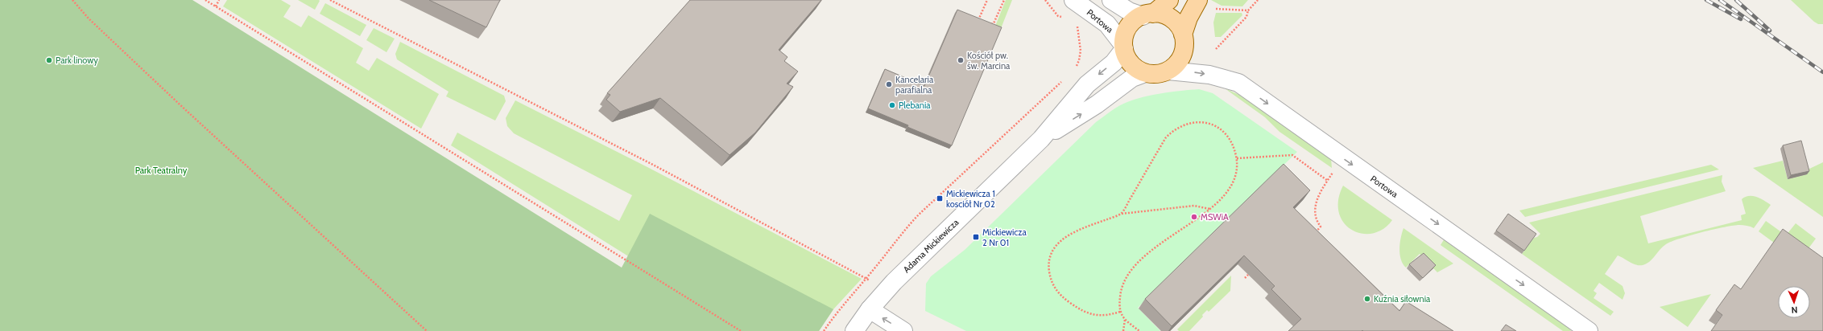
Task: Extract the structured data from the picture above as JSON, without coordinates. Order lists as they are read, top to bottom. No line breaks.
{"streets":{"street":["Portowa","Adama Mickiewicza"]},"crossings":[["Portowa","Adama Mickiewicza"]],"one_way":["Portowa"],"parks":["Park Teatralny"],"places":{"other":["Park linowy","Kościół pw. św. Marcina","Kancelaria parafialna","Plebania","MSWiA","Kuźnia siłownia"],"transit":["Mickiewicza 1 kosciół Nr 02","Mickiewicza 2 Nr 01"]},"north":"bottom"}
